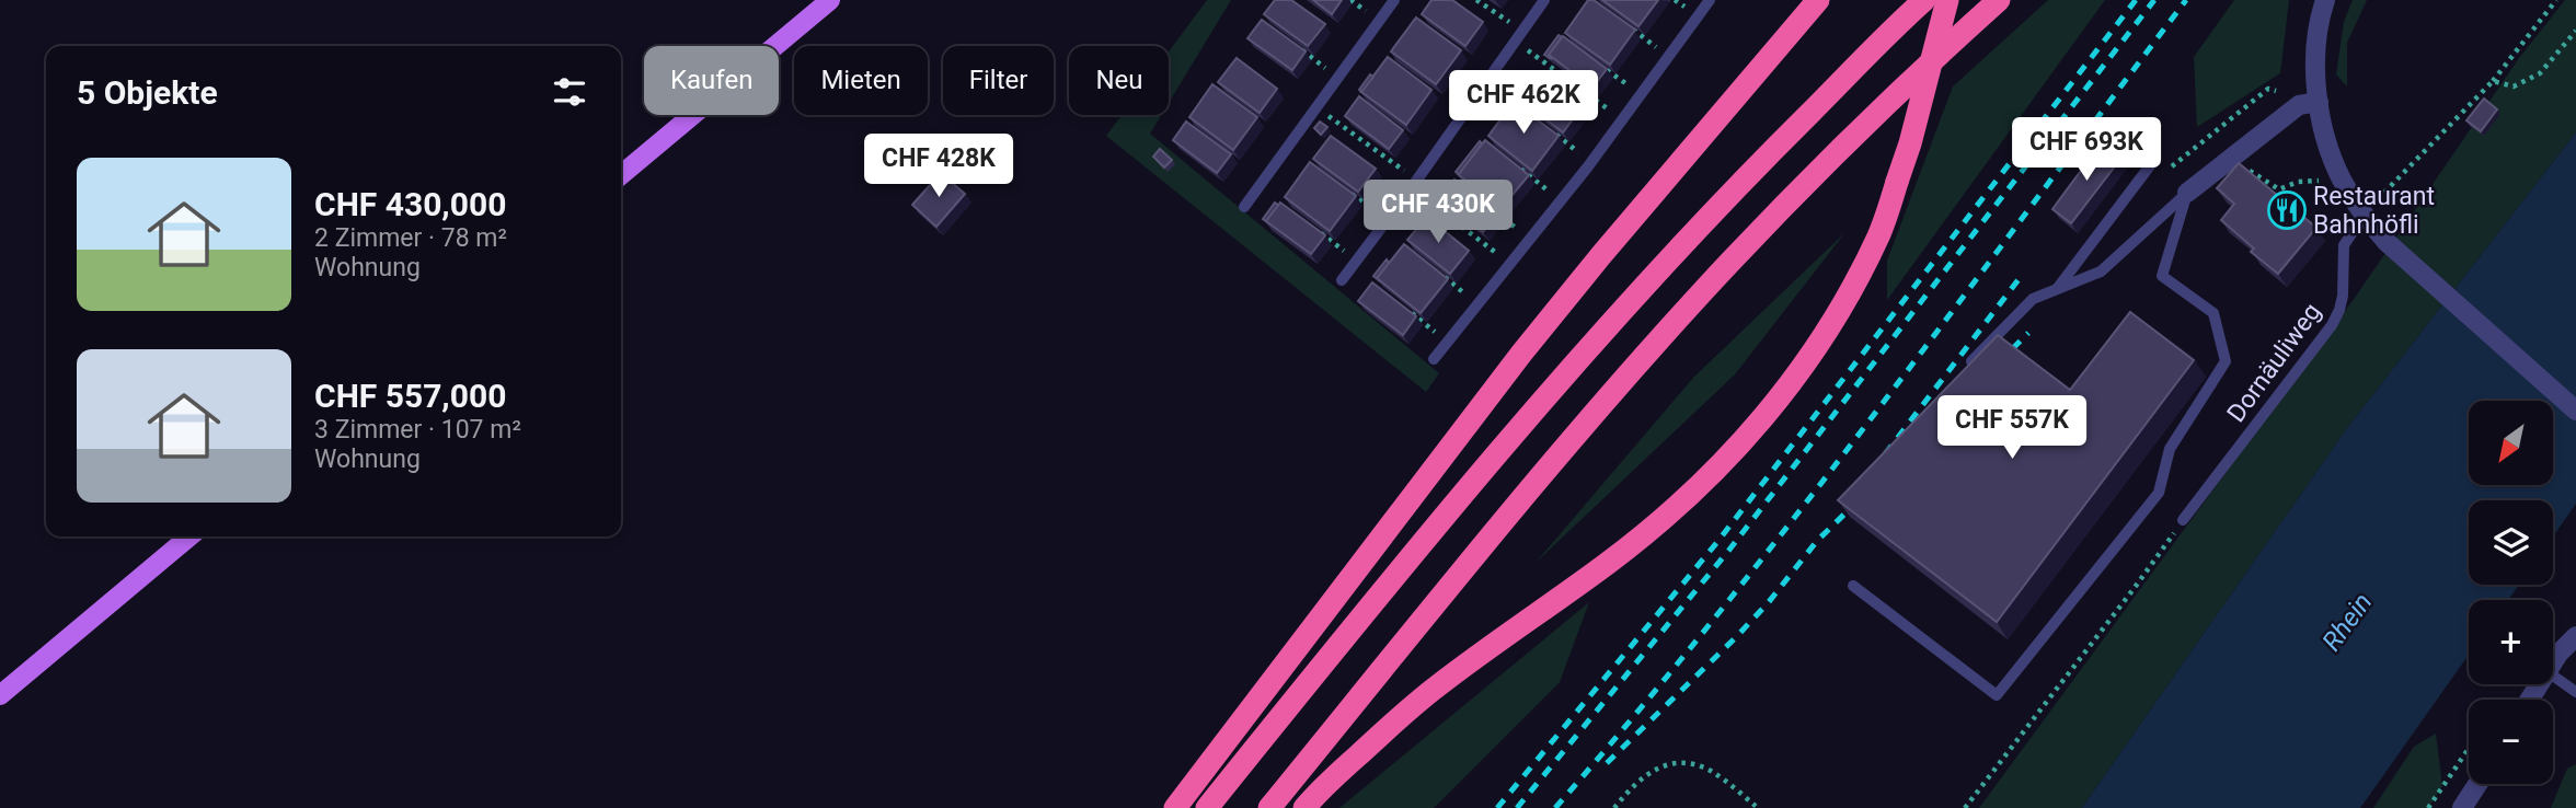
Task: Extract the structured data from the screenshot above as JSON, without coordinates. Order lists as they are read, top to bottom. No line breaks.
{"streets":{"lane":["Dornäuliweg"]},"water":["Rhein"],"places":{"restaurant":["Restaurant Bahnhöfli"]},"north":"bottom left","page":{"chip":["Kaufen","Mieten","Filter","Neu"],"heading":"5 Objekte","price":["CHF 462K","CHF 693K","CHF 428K","CHF 430K","CHF 557K"],"list":[{"name":"CHF 430,000","note":"2 Zimmer · 78 m² · Wohnung"},{"name":"CHF 557,000","note":"3 Zimmer · 107 m² · Wohnung"}],"map_buttons":["+","−"]}}
